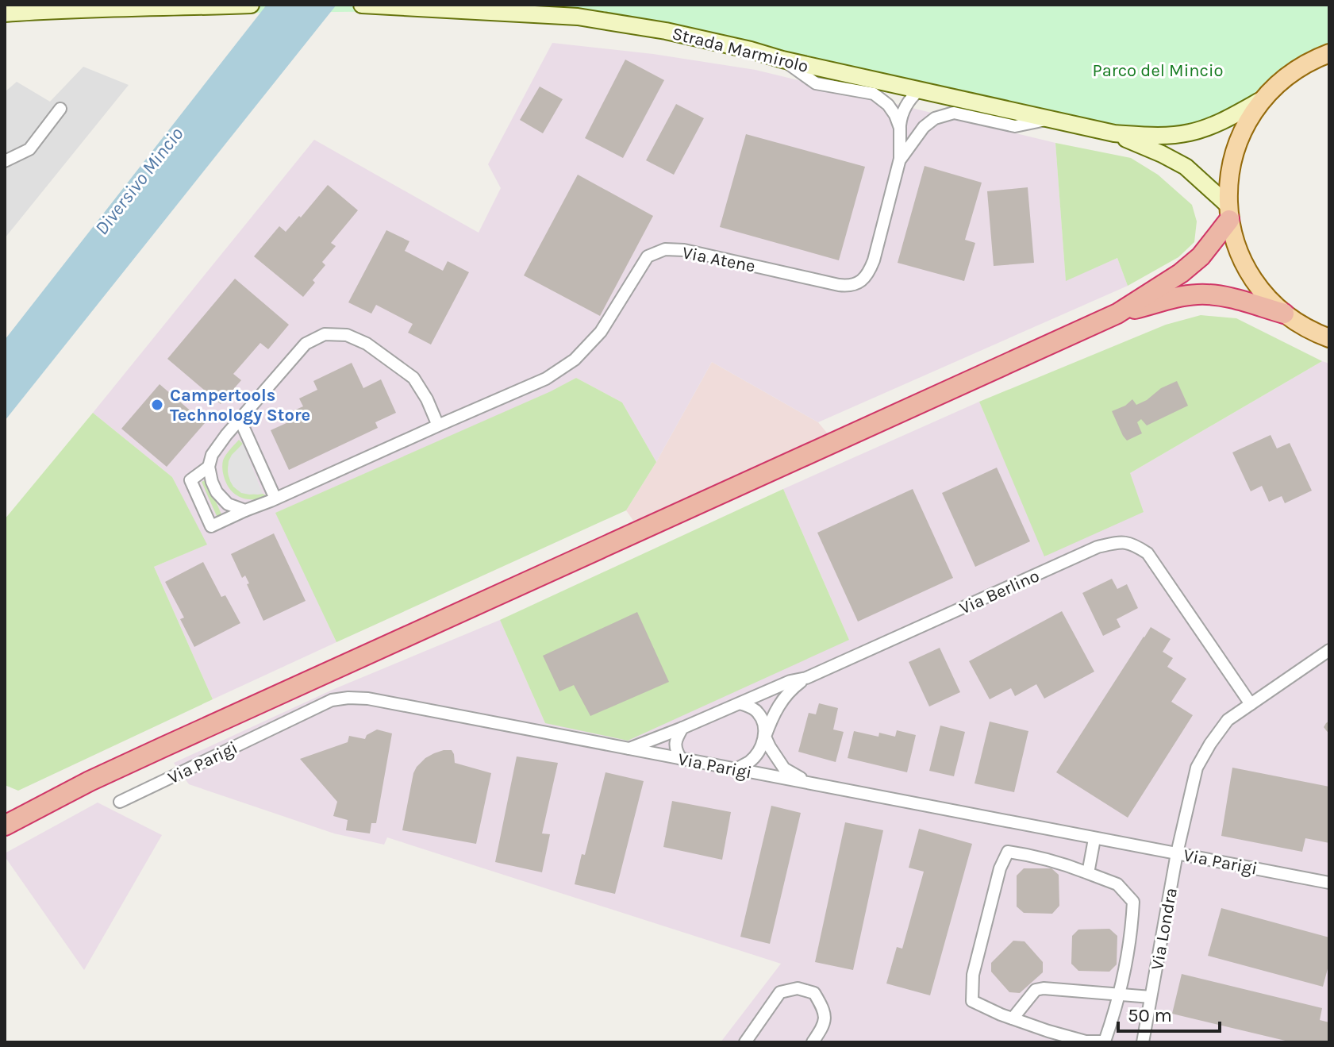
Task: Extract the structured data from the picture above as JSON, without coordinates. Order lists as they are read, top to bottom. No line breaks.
{"streets":{"main road":["Strada Marmirolo"],"street":["Via Atene","Via Berlino","Via Parigi","Via Londra"]},"crossings":[["Strada Marmirolo","Via Atene"],["Via Berlino","Via Parigi"],["Via Berlino","Via Londra"],["Via Parigi","Via Londra"]],"water":["Diversivo Mincio"],"parks":["Parco del Mincio"],"places":["Campertools Technology Store"],"scale_bar":"50 m"}
